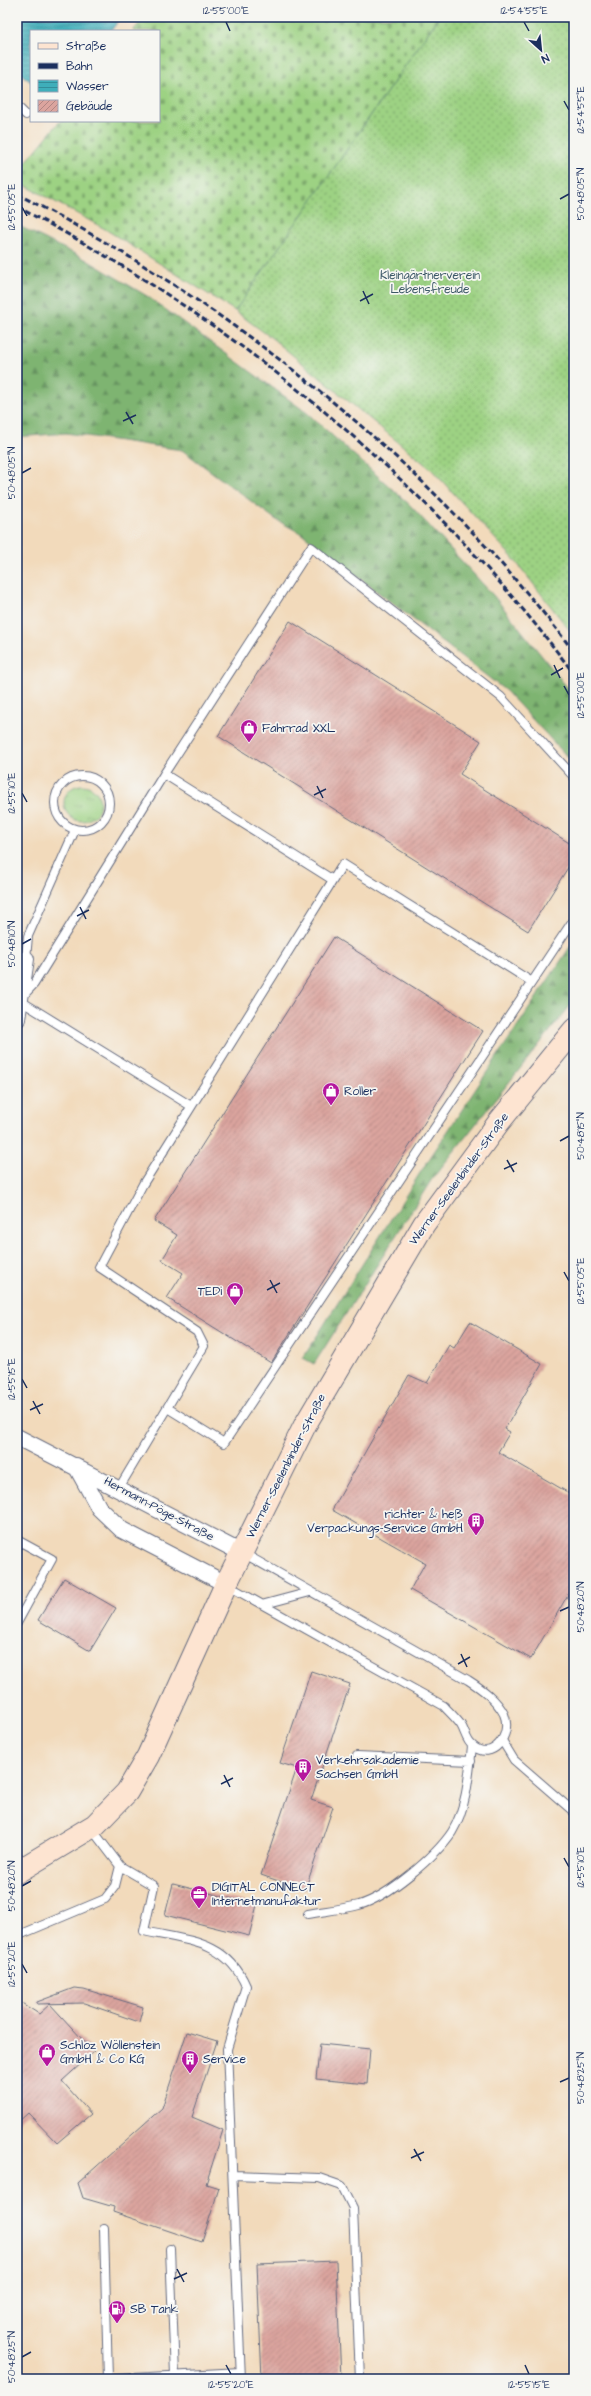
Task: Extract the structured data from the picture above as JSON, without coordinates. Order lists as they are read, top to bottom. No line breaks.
{"streets":{"main road":["Werner-Seelenbinder-Straße"],"street":["Hermann-Pöge-Straße"]},"crossings":[["Werner-Seelenbinder-Straße","Hermann-Pöge-Straße"]],"parks":["Kleingärtnerverein Lebensfreude"],"places":{"shop":["Fahrrad XXL","Roller","TEDi","Schloz Wöllenstein GmbH & Co KG"],"building":["richter & heß Verpackungs-Service GmbH","Verkehrsakademie Sachsen GmbH","Service"],"office":["DIGITAL CONNECT Internetmanufaktur"],"fuel station":["SB Tank"]},"legend":["Straße","Bahn","Wasser","Gebäude"],"north":"bottom right","coordinates":["12°55'00\"E","12°54'55\"E","50°48'05\"N","12°55'05\"E","12°55'10\"E","50°48'10\"N","50°48'15\"N","12°55'15\"E","50°48'20\"N","12°55'20\"E","50°48'25\"N"]}
